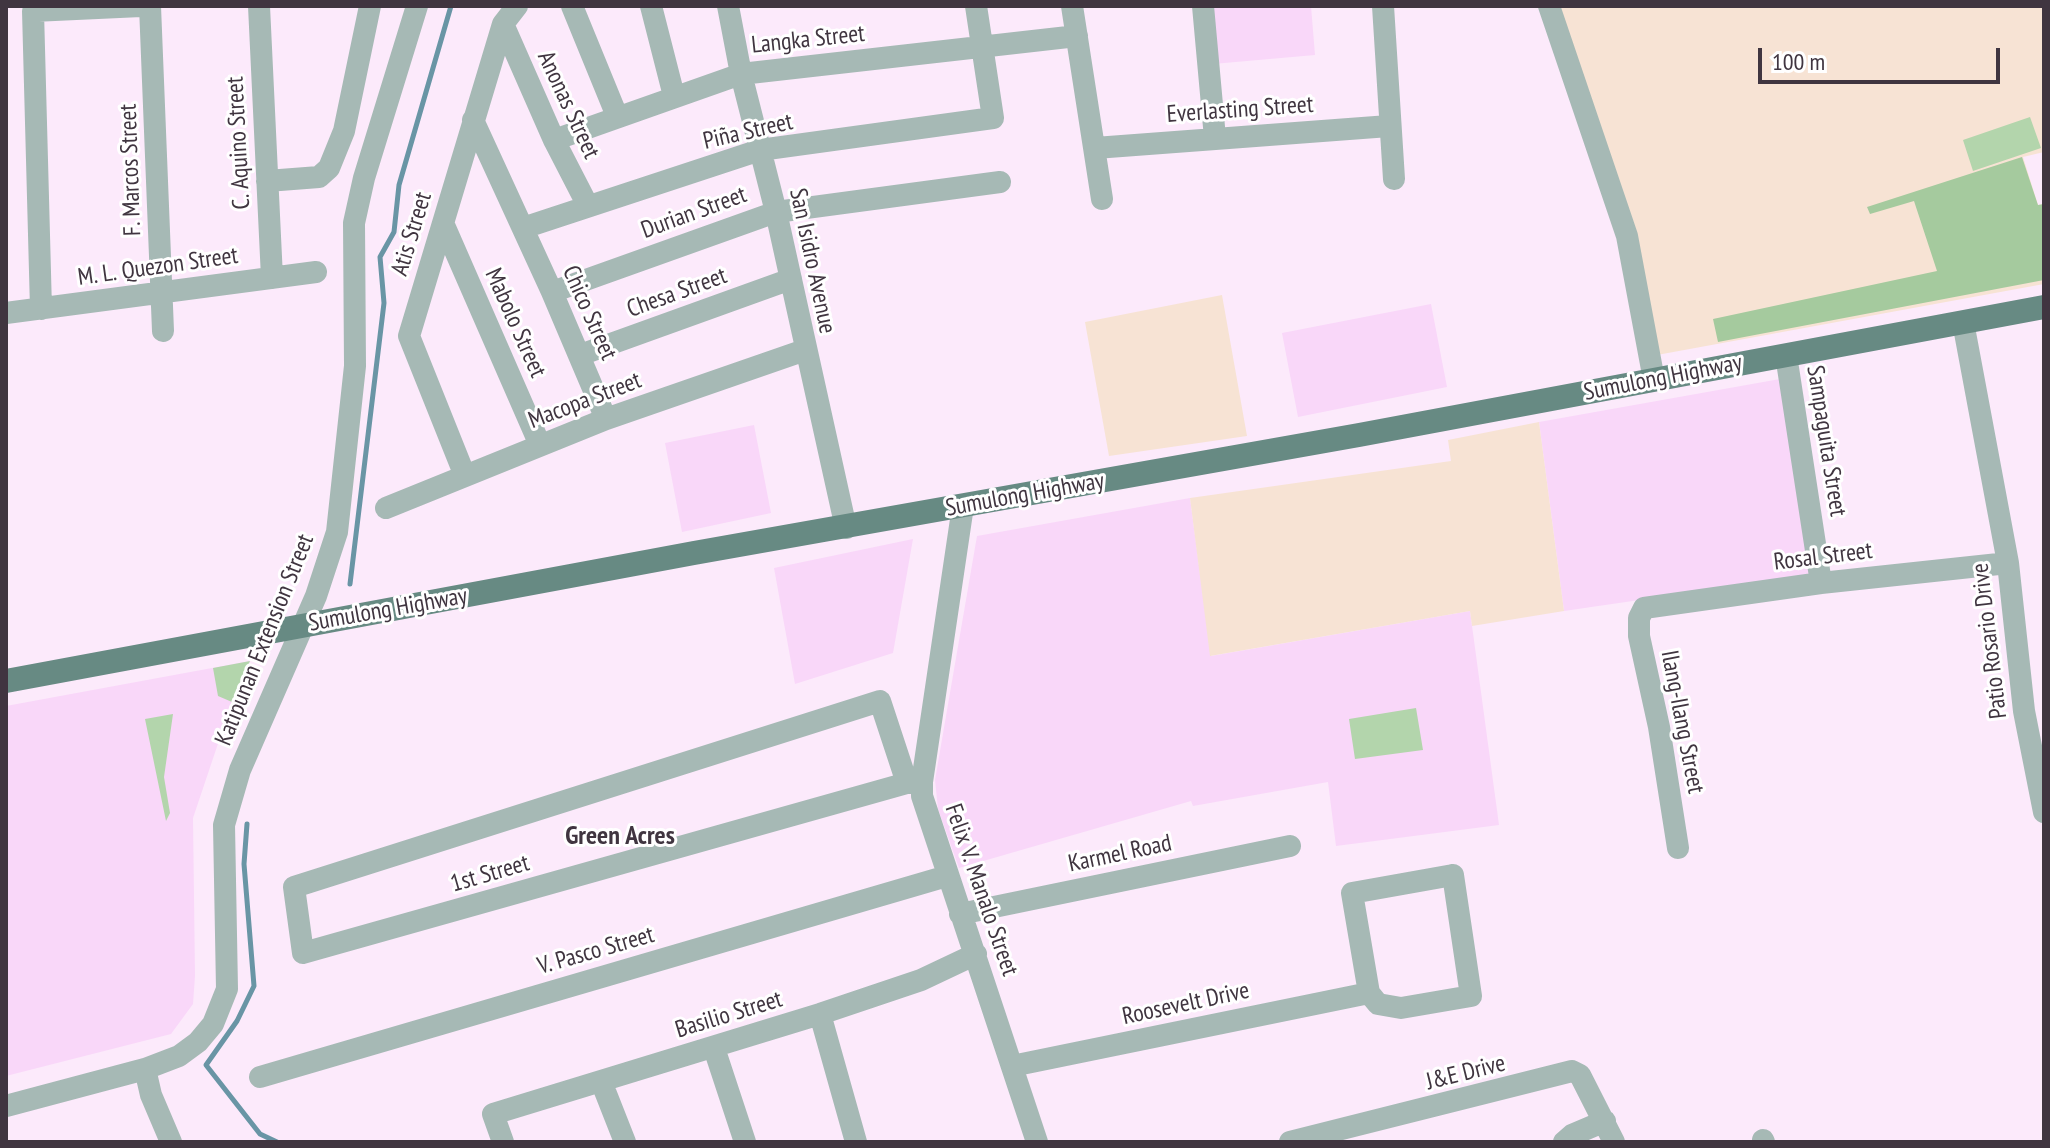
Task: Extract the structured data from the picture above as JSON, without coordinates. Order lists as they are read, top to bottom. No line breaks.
{"streets":{"main road":["Sumulong Highway"],"street":["Langka Street","Anonas Street","Everlasting Street","Piña Street","C. Aquino Street","F. Marcos Street","Durian Street","Atis Street","San Isidro Avenue","M. L. Quezon Street","Chesa Street","Chico Street","Mabolo Street","Macopa Street","Sampaguita Street","Rosal Street","Katipunan Extension Street","Patio Rosario Drive","Ilang-Ilang Street","Karmel Road","1st Street","Felix V. Manalo Street","V. Pasco Street","Roosevelt Drive","Basilio Street","J&E Drive"]},"crossings":[["Langka Street","Anonas Street"],["Langka Street","Piña Street"],["Langka Street","San Isidro Avenue"],["Anonas Street","Piña Street"],["Anonas Street","Atis Street"],["Piña Street","San Isidro Avenue"],["Piña Street","Chico Street"],["C. Aquino Street","M. L. Quezon Street"],["F. Marcos Street","M. L. Quezon Street"],["Durian Street","San Isidro Avenue"],["Durian Street","Chico Street"],["Atis Street","Chico Street"],["Atis Street","Mabolo Street"],["Atis Street","Macopa Street"],["San Isidro Avenue","Chesa Street"],["San Isidro Avenue","Sumulong Highway"],["San Isidro Avenue","Macopa Street"],["Chesa Street","Chico Street"],["Chico Street","Macopa Street"],["Mabolo Street","Macopa Street"],["Sumulong Highway","Sampaguita Street"],["Sumulong Highway","Katipunan Extension Street"],["Sumulong Highway","Patio Rosario Drive"],["Sumulong Highway","Felix V. Manalo Street"],["Sampaguita Street","Rosal Street"],["Rosal Street","Patio Rosario Drive"],["Rosal Street","Ilang-Ilang Street"],["Karmel Road","Felix V. Manalo Street"],["1st Street","Felix V. Manalo Street"],["Felix V. Manalo Street","V. Pasco Street"],["Felix V. Manalo Street","Roosevelt Drive"],["Felix V. Manalo Street","Basilio Street"]],"districts":["Green Acres"],"scale_bar":"100 m"}
